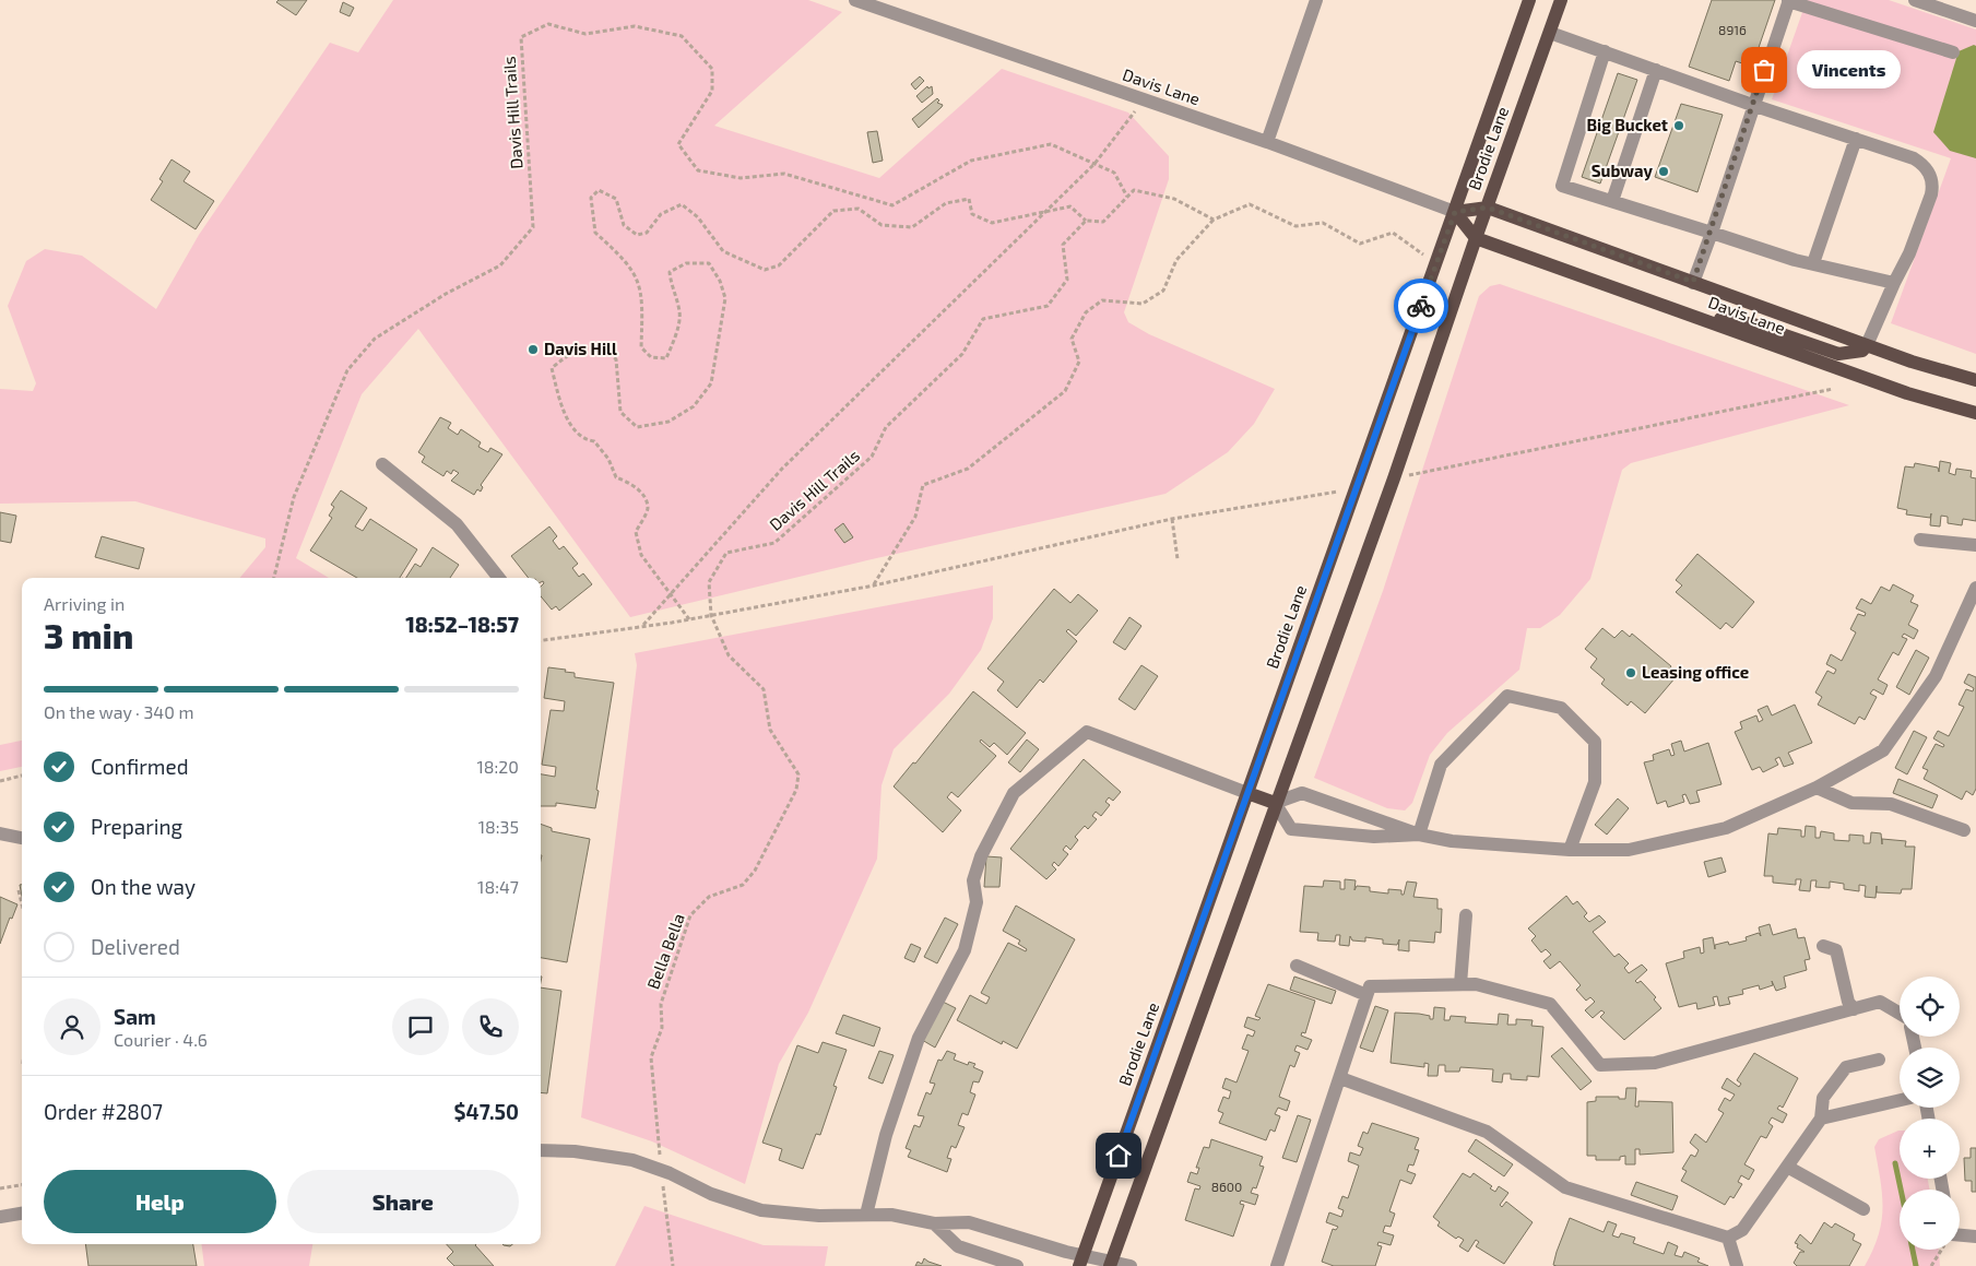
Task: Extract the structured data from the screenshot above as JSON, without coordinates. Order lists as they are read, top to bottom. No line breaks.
{"streets":{"main road":["Davis Lane","Brodie Lane"],"path":["Davis Hill Trails","Bella Bella"]},"crossings":[["Davis Lane","Brodie Lane"],["Davis Hill Trails","Bella Bella"]],"places":["Vincents","Big Bucket","Subway","Davis Hill","Leasing office"],"house_numbers":["8916","8600"],"page":{"bubble":"Vincents","heading":["3 min","Arriving in","18:52–18:57"],"panel":["Sam","Courier · 4.6","Order #2807","$47.50"],"bar":"On the way · 340 m","list":[["Confirmed","18:20"],["Preparing","18:35"],["On the way","18:47"],"Delivered"],"map_buttons":["+","−"],"buttons":["Help","Share"]}}
